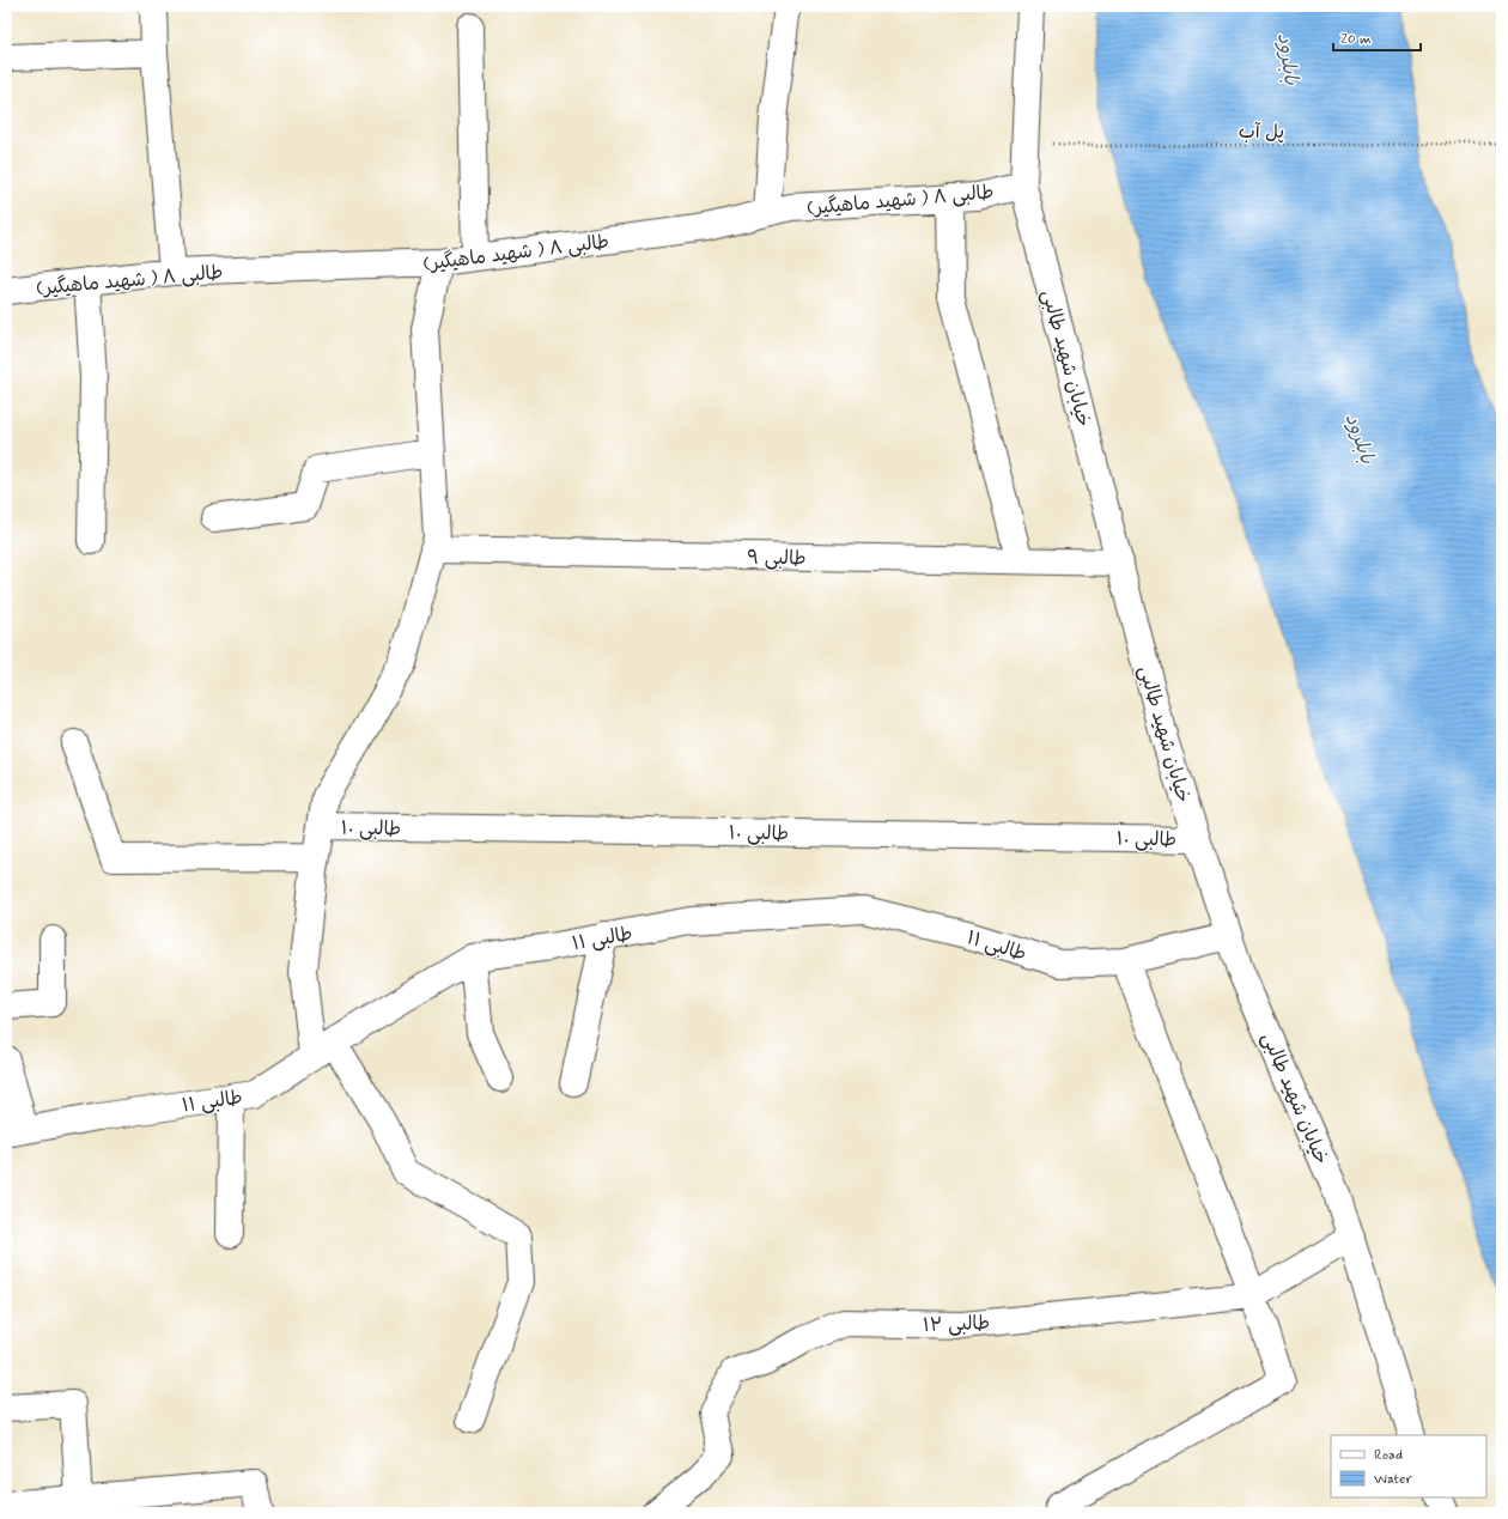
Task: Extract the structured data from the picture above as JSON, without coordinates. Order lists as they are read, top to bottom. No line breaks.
{"streets":{"street":["طالبی ۸ ( شهید ماهیگیر)","خیابان شهید طالبی","طالبی ۹","طالبی ۱۰","طالبی ۱۱","طالبی ۱۲"],"path":["پل آب"]},"crossings":[["پل آب","خیابان شهید طالبی"],["طالبی ۸ ( شهید ماهیگیر)","خیابان شهید طالبی"],["خیابان شهید طالبی","طالبی ۹"],["خیابان شهید طالبی","طالبی ۱۰"],["خیابان شهید طالبی","طالبی ۱۱"],["خیابان شهید طالبی","طالبی ۱۲"]],"water":["بابلرود"],"legend":["Road","Water"],"scale_bar":"20 m"}
